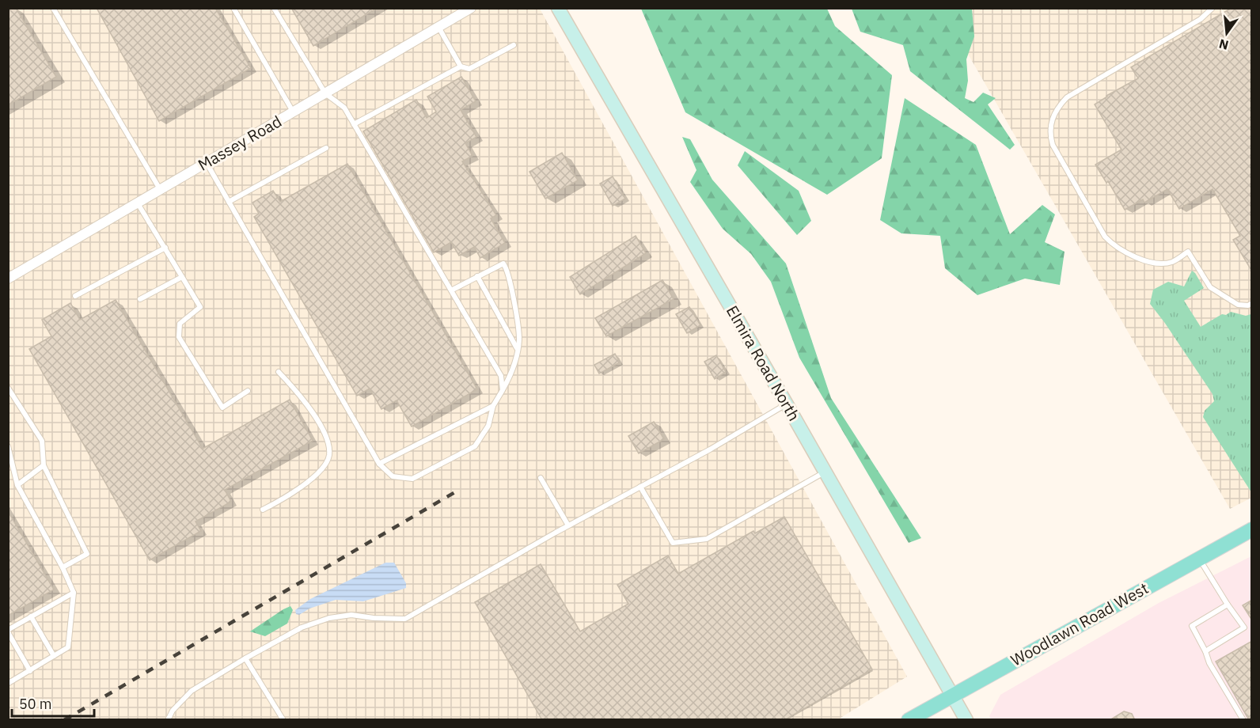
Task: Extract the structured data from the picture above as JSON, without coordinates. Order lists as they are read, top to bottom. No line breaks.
{"streets":{"main road":["Elmira Road North","Woodlawn Road West"],"street":["Massey Road"]},"crossings":[["Elmira Road North","Woodlawn Road West"]],"scale_bar":"50 m","north":"bottom"}
